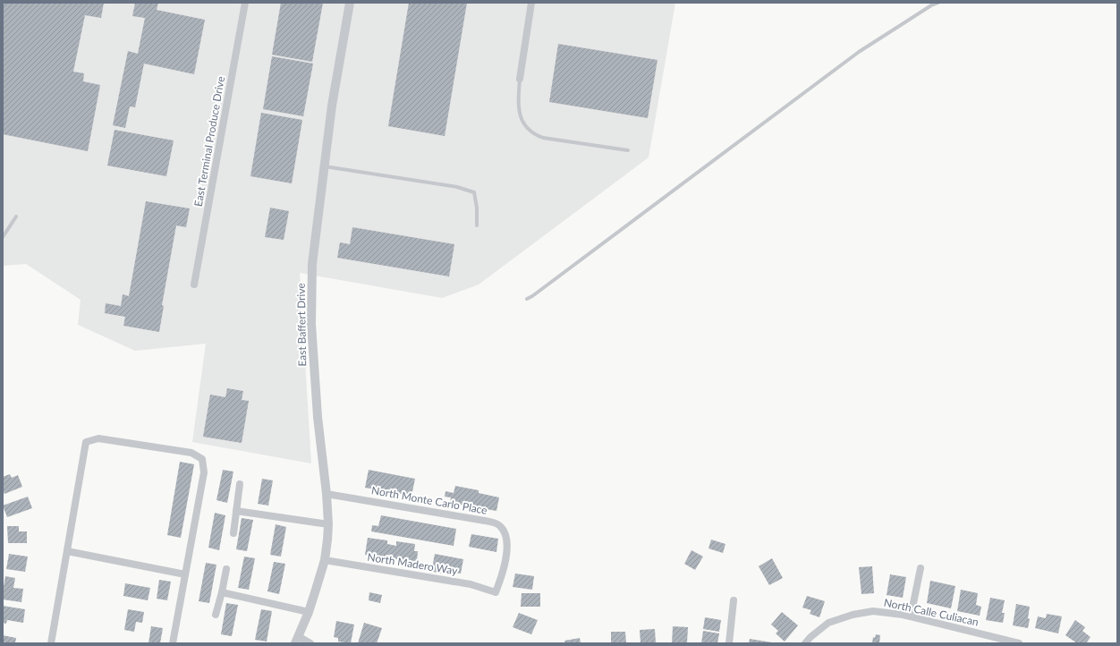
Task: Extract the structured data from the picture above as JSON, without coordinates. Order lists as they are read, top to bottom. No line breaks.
{"streets":{"street":["East Terminal Produce Drive","East Baffert Drive","North Monte Carlo Place","North Madero Way","North Calle Culiacan"]},"crossings":[["East Baffert Drive","North Monte Carlo Place"],["East Baffert Drive","North Madero Way"],["North Monte Carlo Place","North Madero Way"]]}
